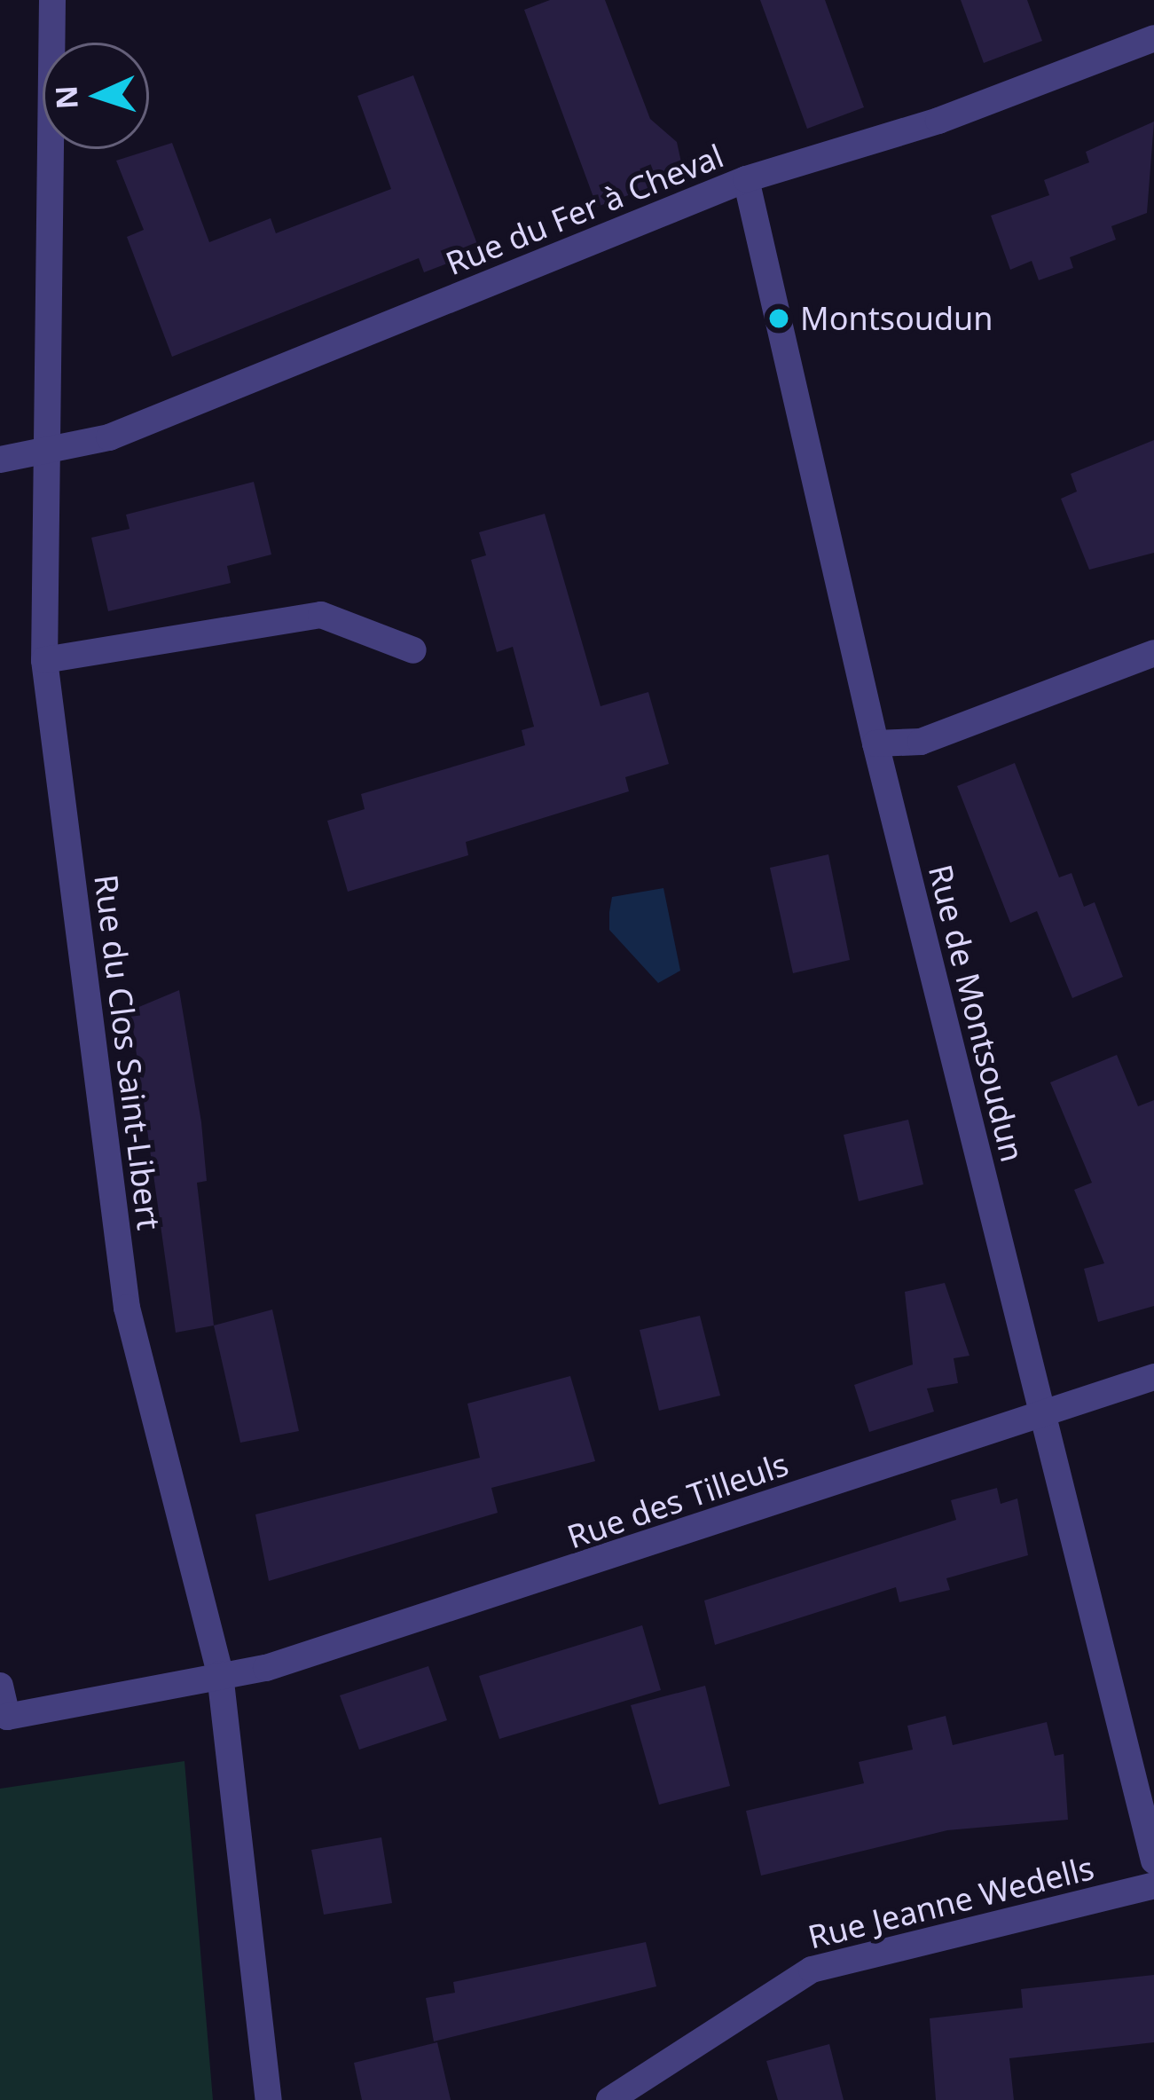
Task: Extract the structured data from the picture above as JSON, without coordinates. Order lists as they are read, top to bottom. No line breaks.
{"streets":{"street":["Rue du Fer à Cheval","Rue de Montsoudun","Rue du Clos Saint-Libert","Rue des Tilleuls","Rue Jeanne Wedells"]},"crossings":[["Rue du Fer à Cheval","Rue de Montsoudun"],["Rue du Fer à Cheval","Rue du Clos Saint-Libert"],["Rue de Montsoudun","Rue des Tilleuls"],["Rue du Clos Saint-Libert","Rue des Tilleuls"]],"places":["Montsoudun"],"north":"left"}
